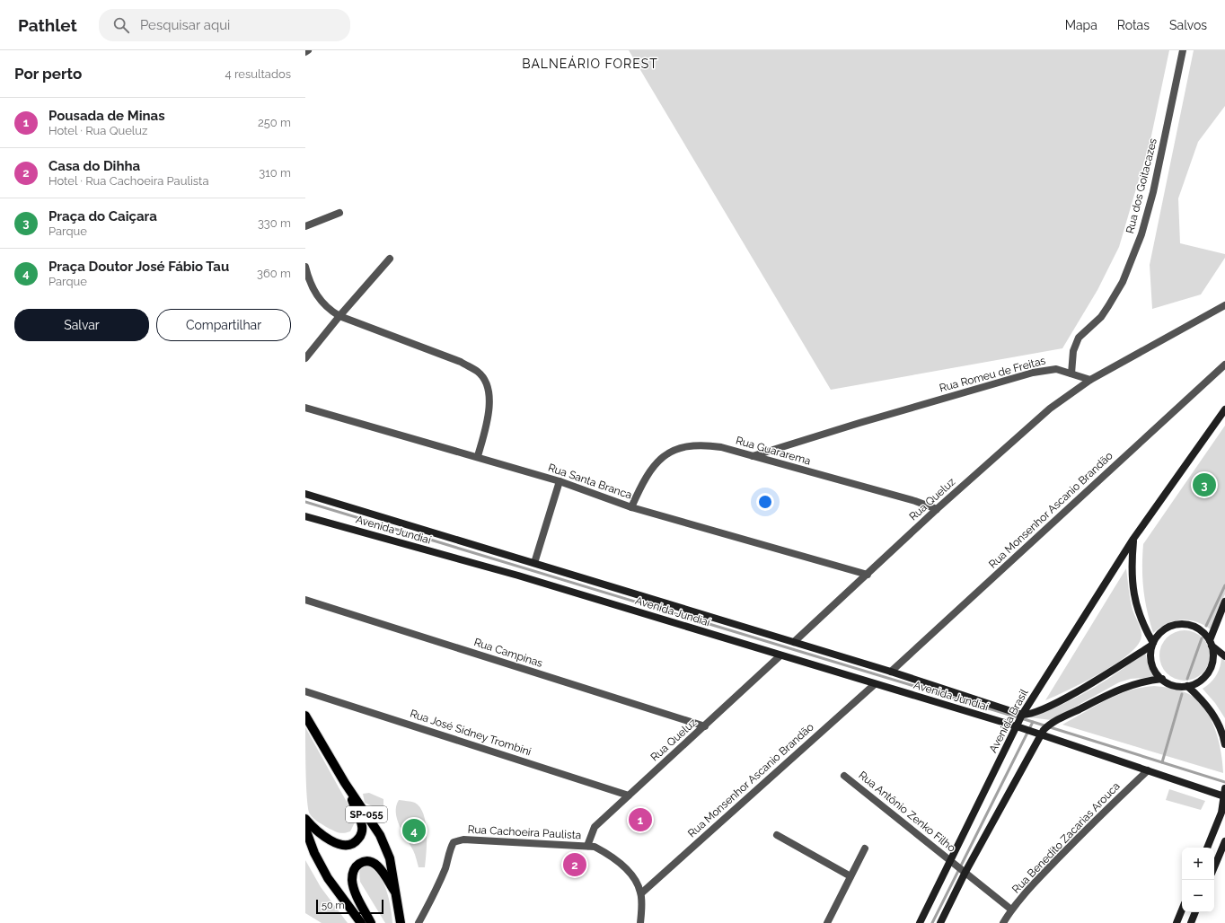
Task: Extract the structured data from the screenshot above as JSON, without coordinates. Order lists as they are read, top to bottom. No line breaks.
{"streets":{"main road":["Avenida Jundiaí","Avenida Brasil","SP-055"],"street":["Rua dos Goitacazes","Rua Romeu de Freitas","Rua Guararema","Rua Santa Branca","Rua Queluz","Rua Monsenhor Ascanio Brandão","Rua Campinas","Rua José Sidney Trombini","Rua Antônio Zenko Filho","Rua Cachoeira Paulista","Rua Benedito Zacarias Arouca"]},"crossings":[["Rua dos Goitacazes","Rua Romeu de Freitas"],["Rua Romeu de Freitas","Rua Guararema"],["Rua Romeu de Freitas","Rua Queluz"],["Rua Guararema","Rua Santa Branca"],["Rua Guararema","Rua Queluz"],["Rua Santa Branca","Rua Queluz"],["Rua Queluz","Avenida Jundiaí"],["Rua Queluz","Rua Campinas"],["Rua Queluz","Rua José Sidney Trombini"],["Rua Queluz","Rua Cachoeira Paulista"],["Rua Monsenhor Ascanio Brandão","Avenida Jundiaí"],["Rua Monsenhor Ascanio Brandão","Rua Cachoeira Paulista"],["Avenida Jundiaí","Avenida Brasil"],["Avenida Jundiaí","Rua Benedito Zacarias Arouca"],["Avenida Brasil","Rua Antônio Zenko Filho"],["Rua Antônio Zenko Filho","Rua Benedito Zacarias Arouca"]],"districts":["BALNEÁRIO FOREST"],"scale_bar":"50 m","page":{"header":"Pathlet","search":"Pesquisar aqui","nav":["Mapa","Rotas","Salvos"],"heading":["Por perto","4 resultados"],"list":[{"mark":"1","name":"Pousada de Minas","note":"Hotel · Rua Queluz","value":"250 m"},{"mark":"2","name":"Casa do Dihha","note":"Hotel · Rua Cachoeira Paulista","value":"310 m"},{"mark":"3","name":"Praça do Caiçara","note":"Parque","value":"330 m"},{"mark":"4","name":"Praça Doutor José Fábio Tau","note":"Parque","value":"360 m"}],"buttons":["Salvar","Compartilhar"],"pins":["3","1","4","2"],"map_buttons":["+","−"],"scale":"50 m"}}
